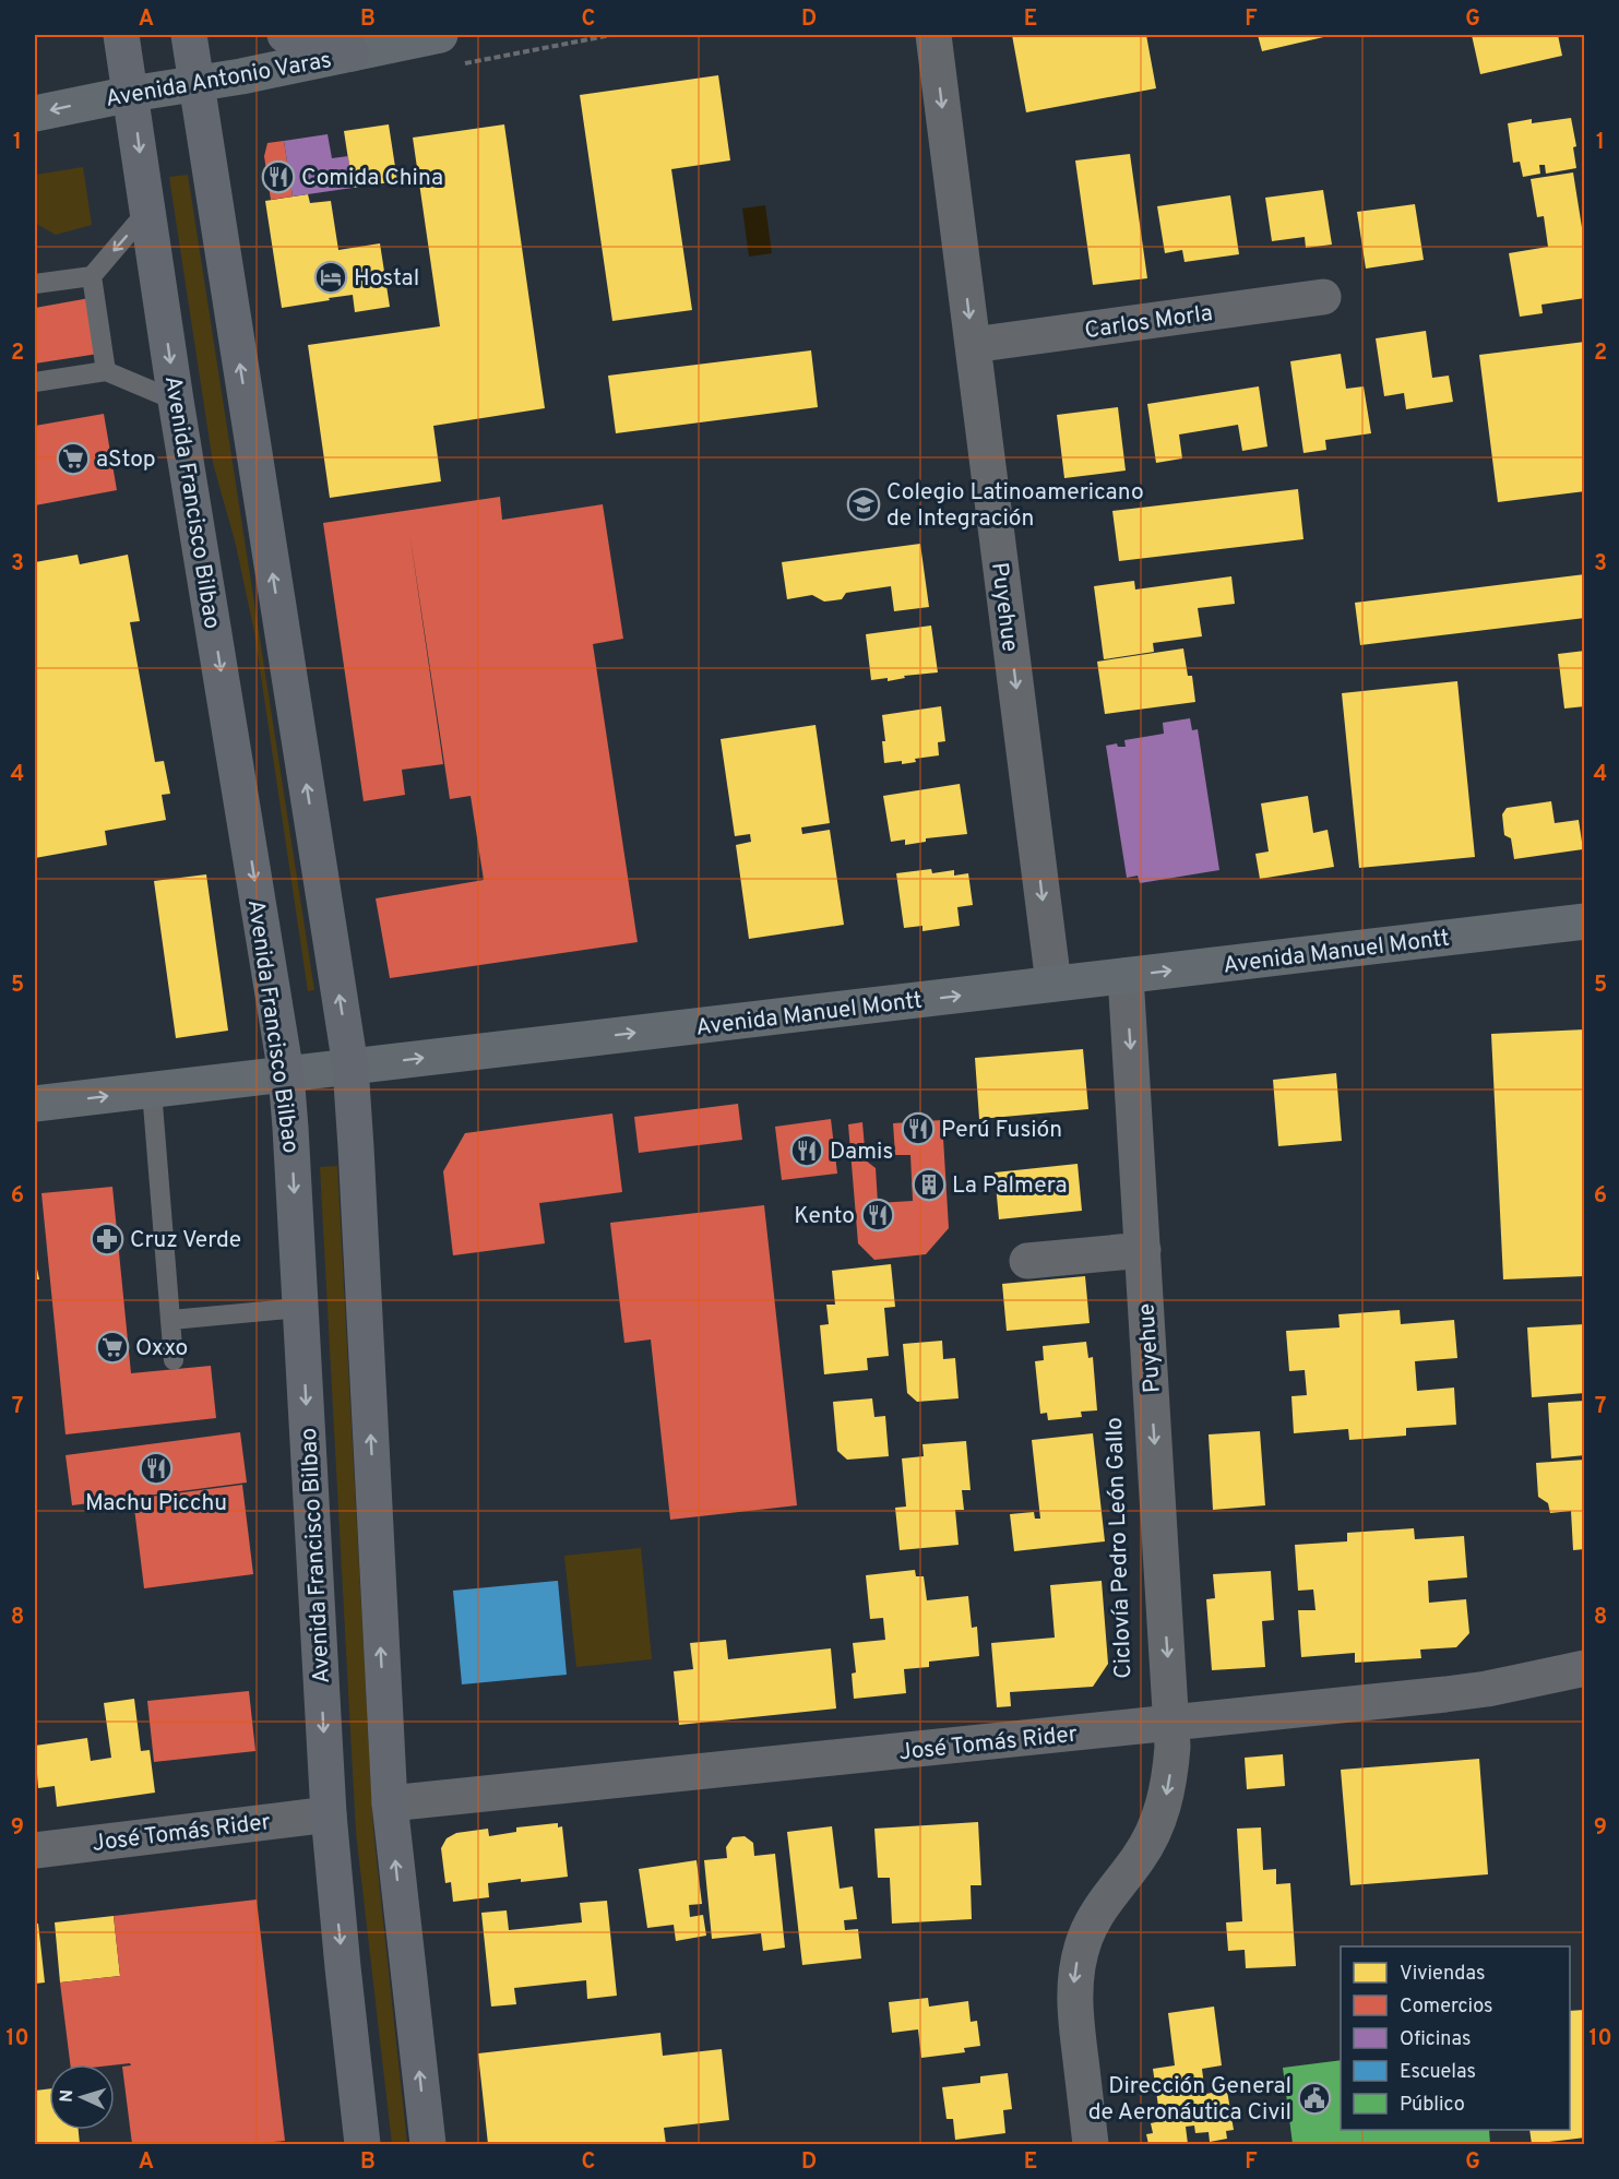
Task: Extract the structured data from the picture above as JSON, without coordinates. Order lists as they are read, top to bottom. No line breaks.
{"streets":{"main road":["Avenida Antonio Varas","Avenida Francisco Bilbao","Avenida Manuel Montt"],"street":["Carlos Morla","Puyehue","José Tomás Rider"]},"crossings":[["Avenida Antonio Varas","Avenida Francisco Bilbao"],["Carlos Morla","Puyehue"],["Avenida Francisco Bilbao","Avenida Manuel Montt"],["Avenida Francisco Bilbao","José Tomás Rider"],["Puyehue","Avenida Manuel Montt"],["Puyehue","José Tomás Rider"]],"one_way":["Puyehue","Avenida Manuel Montt"],"places":{"restaurant":["Comida China","Perú Fusión","Damis","Kento","Machu Picchu"],"hotel":["Hostal"],"supermarket":["aStop","Oxxo"],"school or university":["Colegio Latinoamericano de Integración"],"building":["La Palmera"],"pharmacy":["Cruz Verde"],"public building":["Dirección General de Aeronáutica Civil"]},"legend":["Viviendas","Comercios","Oficinas","Escuelas","Público"],"north":"left","grid":{"columns":["A","B","C","D","E","F","G"],"rows":["1","2","3","4","5","6","7","8","9","10"]}}
